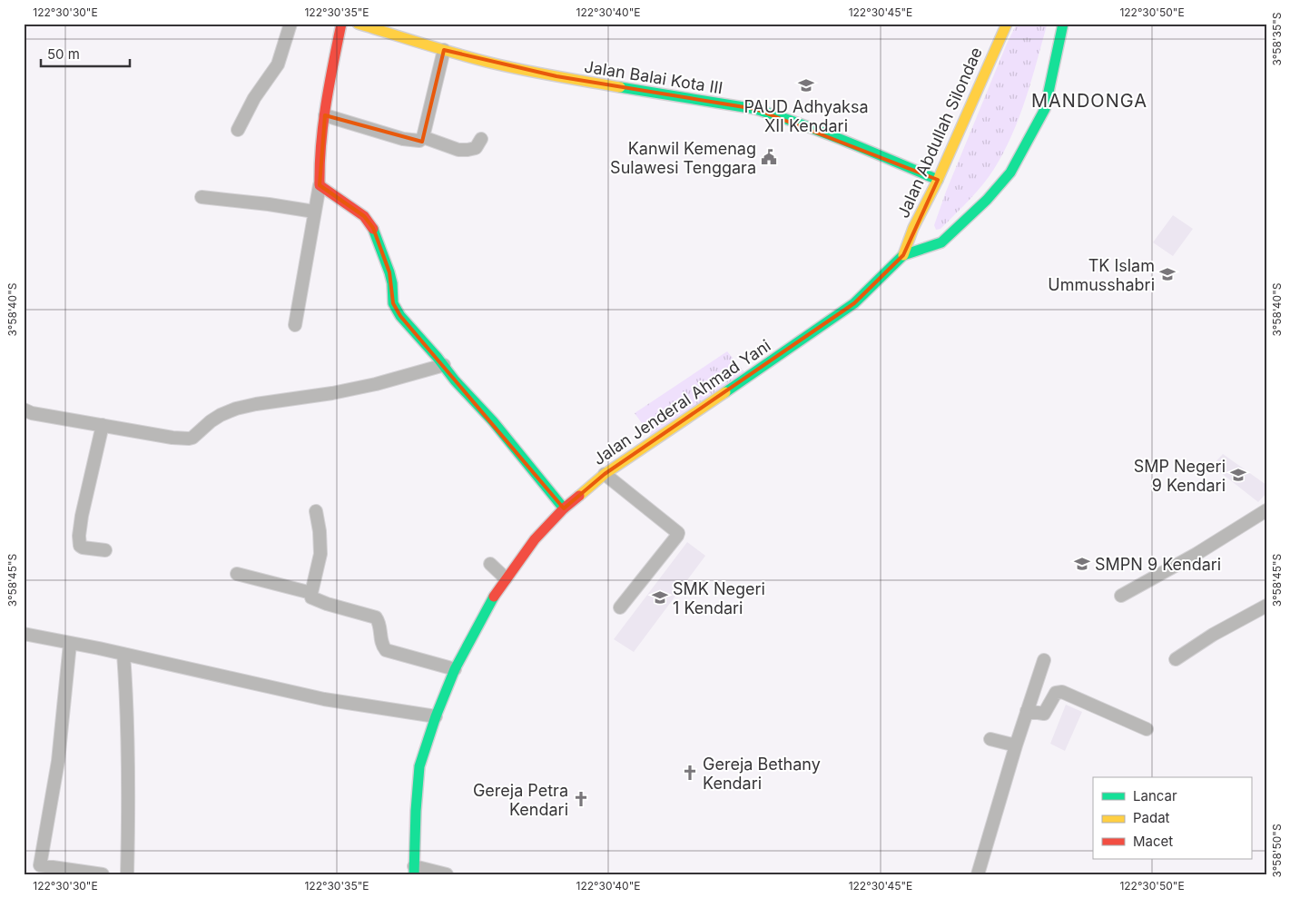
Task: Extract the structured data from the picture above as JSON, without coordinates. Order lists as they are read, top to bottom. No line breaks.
{"streets":{"main road":["Jalan Balai Kota III","Jalan Abdullah Silondae","Jalan Jenderal Ahmad Yani"]},"crossings":[["Jalan Balai Kota III","Jalan Abdullah Silondae"],["Jalan Abdullah Silondae","Jalan Jenderal Ahmad Yani"]],"districts":["MANDONGA"],"places":{"school or university":["PAUD Adhyaksa XII Kendari","TK Islam Ummusshabri","SMP Negeri 9 Kendari","SMPN 9 Kendari","SMK Negeri 1 Kendari"],"public building":["Kanwil Kemenag Sulawesi Tenggara"],"church":["Gereja Bethany Kendari","Gereja Petra Kendari"]},"legend":["Lancar","Padat","Macet"],"scale_bar":"50 m","coordinates":["122°30'30\"E","122°30'35\"E","122°30'40\"E","122°30'45\"E","122°30'50\"E","3°58'35\"S","3°58'40\"S","3°58'45\"S","3°58'50\"S"]}
